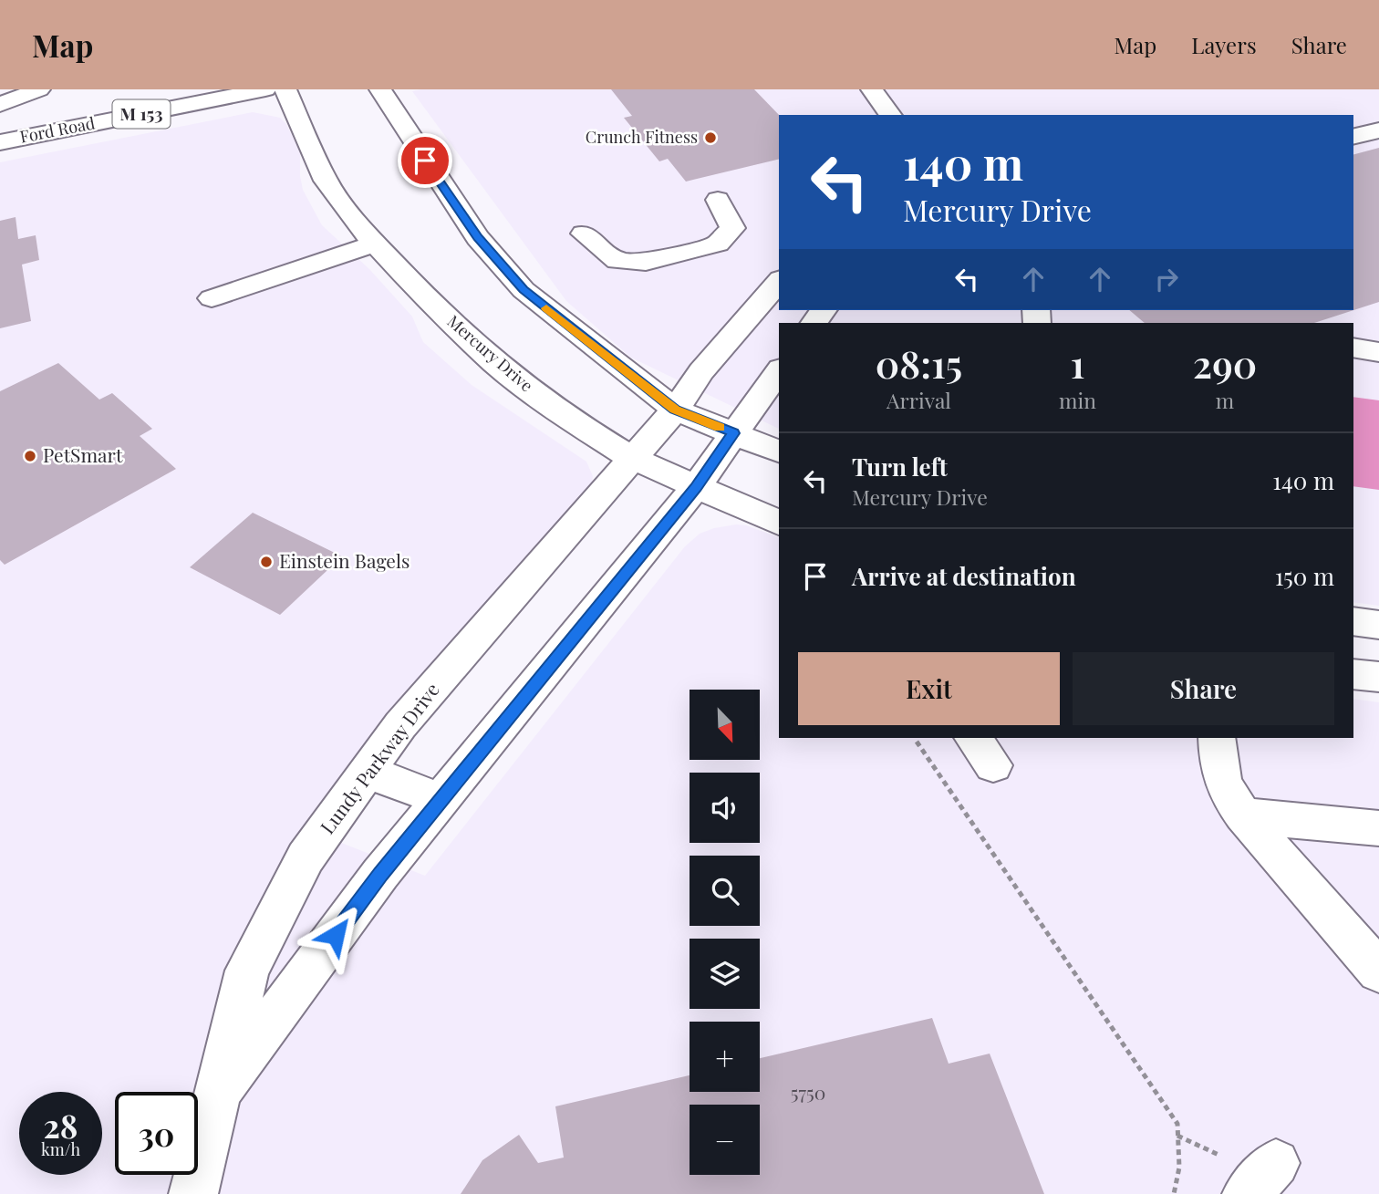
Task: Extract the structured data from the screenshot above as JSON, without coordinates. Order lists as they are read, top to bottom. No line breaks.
{"streets":{"street":["M 153","Ford Road","Mercury Drive","Lundy Parkway Drive"]},"crossings":[["Mercury Drive","Lundy Parkway Drive"]],"places":["Crunch Fitness","PetSmart","Einstein Bagels"],"house_numbers":["5750"],"north":"bottom right","page":{"header":"Map","nav":["Map","Layers","Share"],"turn":["140 m","Mercury Drive"],"eta":["08:15","Arrival","1","min","290","m"],"list":[{"name":"Turn left","note":"Mercury Drive","value":"140 m"},{"name":"Arrive at destination","value":"150 m"}],"buttons":["Exit","Share"],"map_buttons":["+","−"],"speed":"28 km/h","limit":"30"}}
